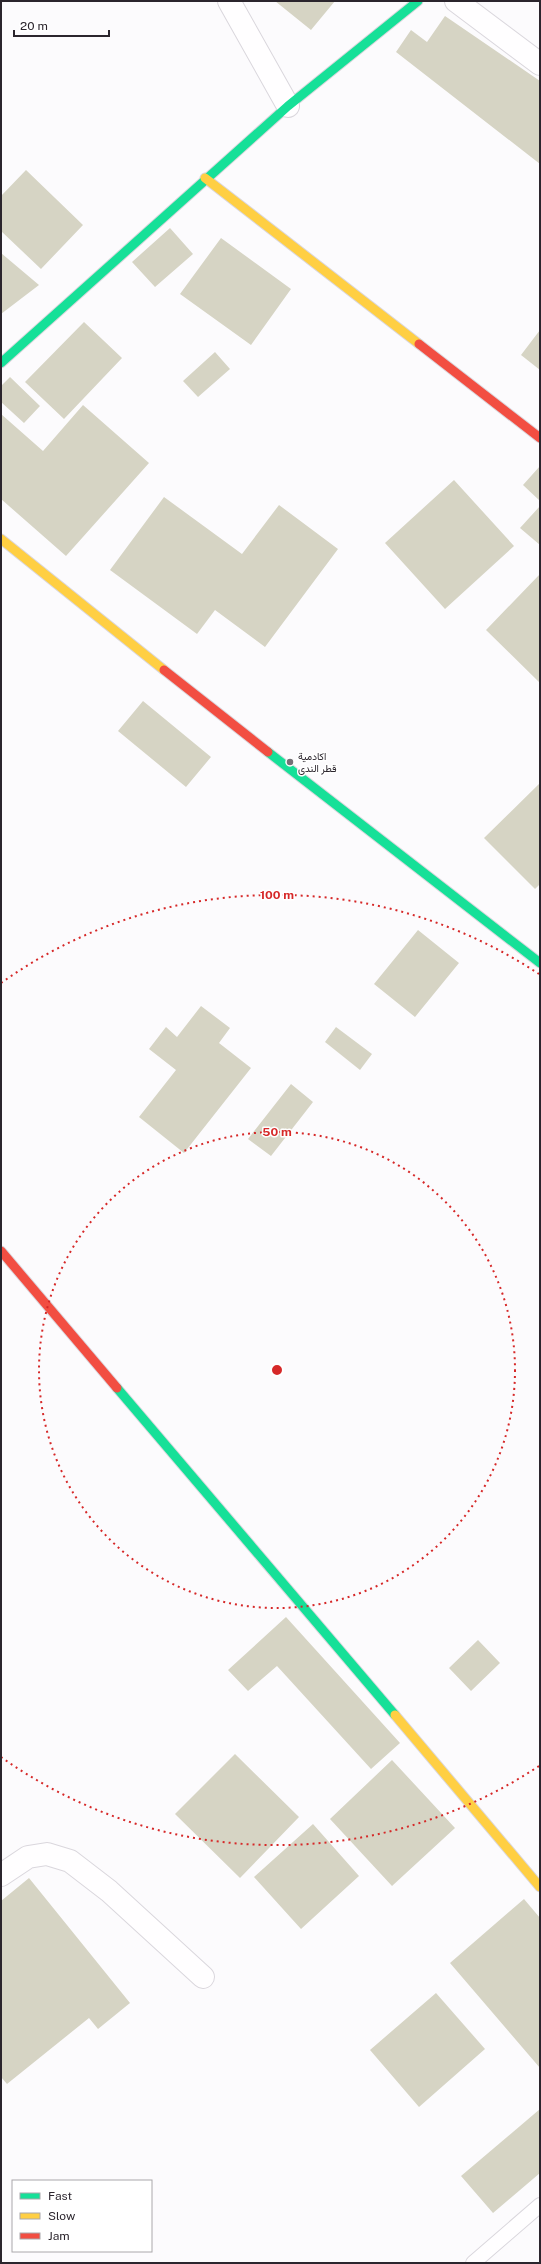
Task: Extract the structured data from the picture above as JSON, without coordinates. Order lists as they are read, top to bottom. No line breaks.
{"places":["اكادمية قطر الندى"],"legend":["Fast","Slow","Jam"],"scale_bar":"20 m","rings":["100 m","50 m"]}
